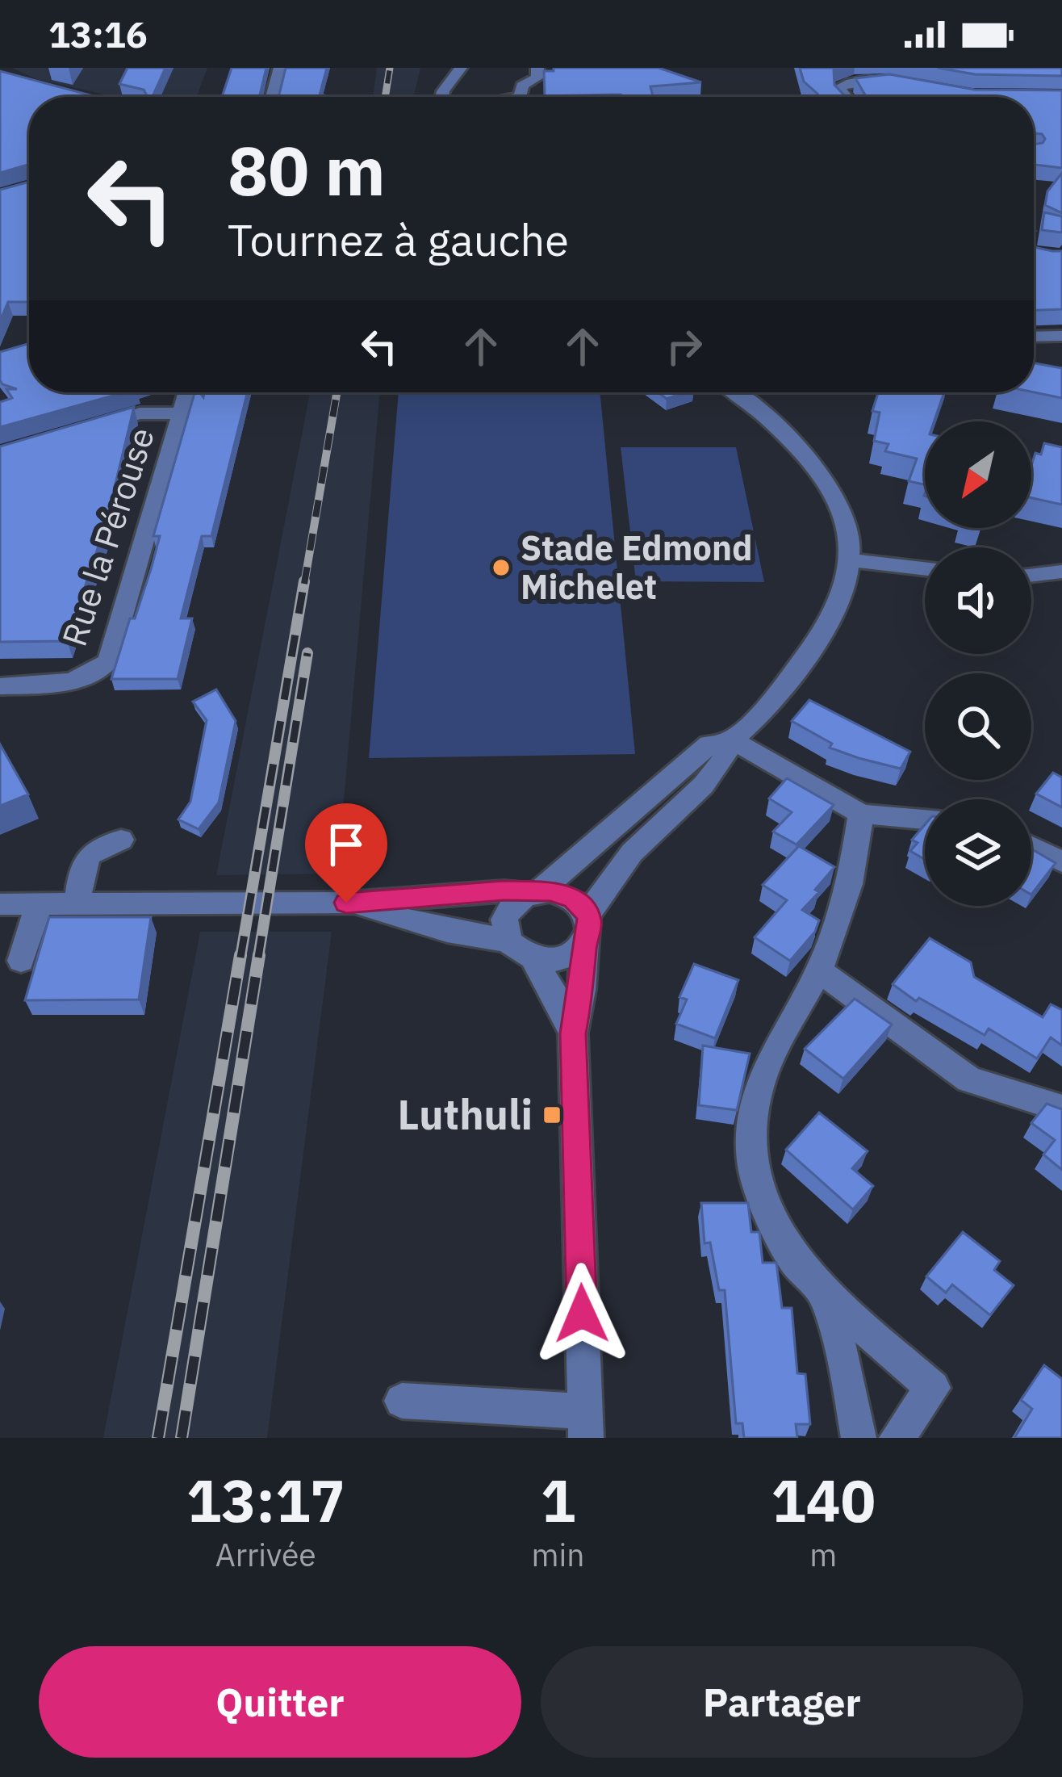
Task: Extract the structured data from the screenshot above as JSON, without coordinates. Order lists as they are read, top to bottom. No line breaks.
{"streets":{"street":["Rue la Pérouse"]},"places":{"other":["Stade Edmond Michelet"],"transit":["Luthuli"]},"north":"bottom left","page":{"status":"13:16","turn":["80 m","Tournez à gauche"],"eta":["13:17","Arrivée","1","min","140","m"],"buttons":["Quitter","Partager"]}}
